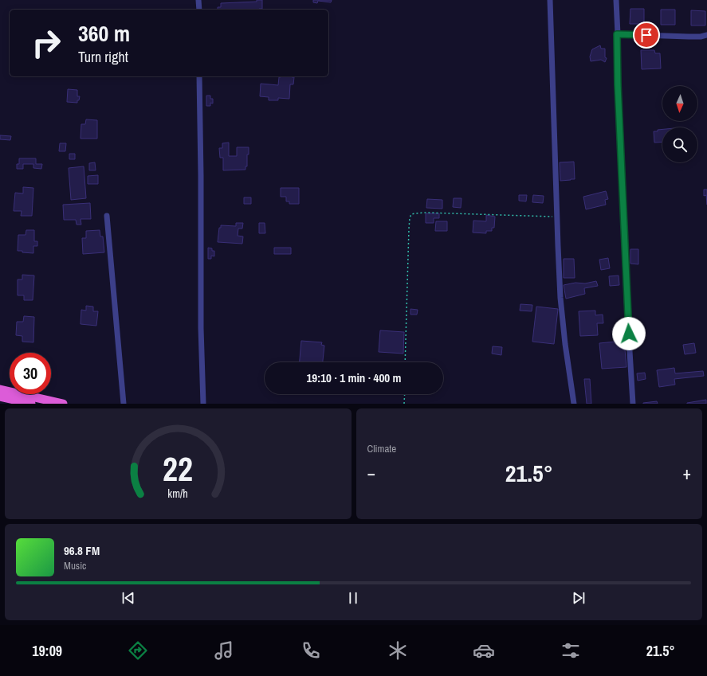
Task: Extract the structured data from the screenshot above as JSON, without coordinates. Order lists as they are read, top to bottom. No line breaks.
{"north":"bottom","page":{"turn":["360 m","Turn right"],"limit":"30","trip":"19:10 · 1 min · 400 m","tile":"Climate","heat":["−","21.5°","+"],"song":["96.8 FM","Music"],"tabs":["19:09","21.5°"],"gauge":["22","km/h"]}}
